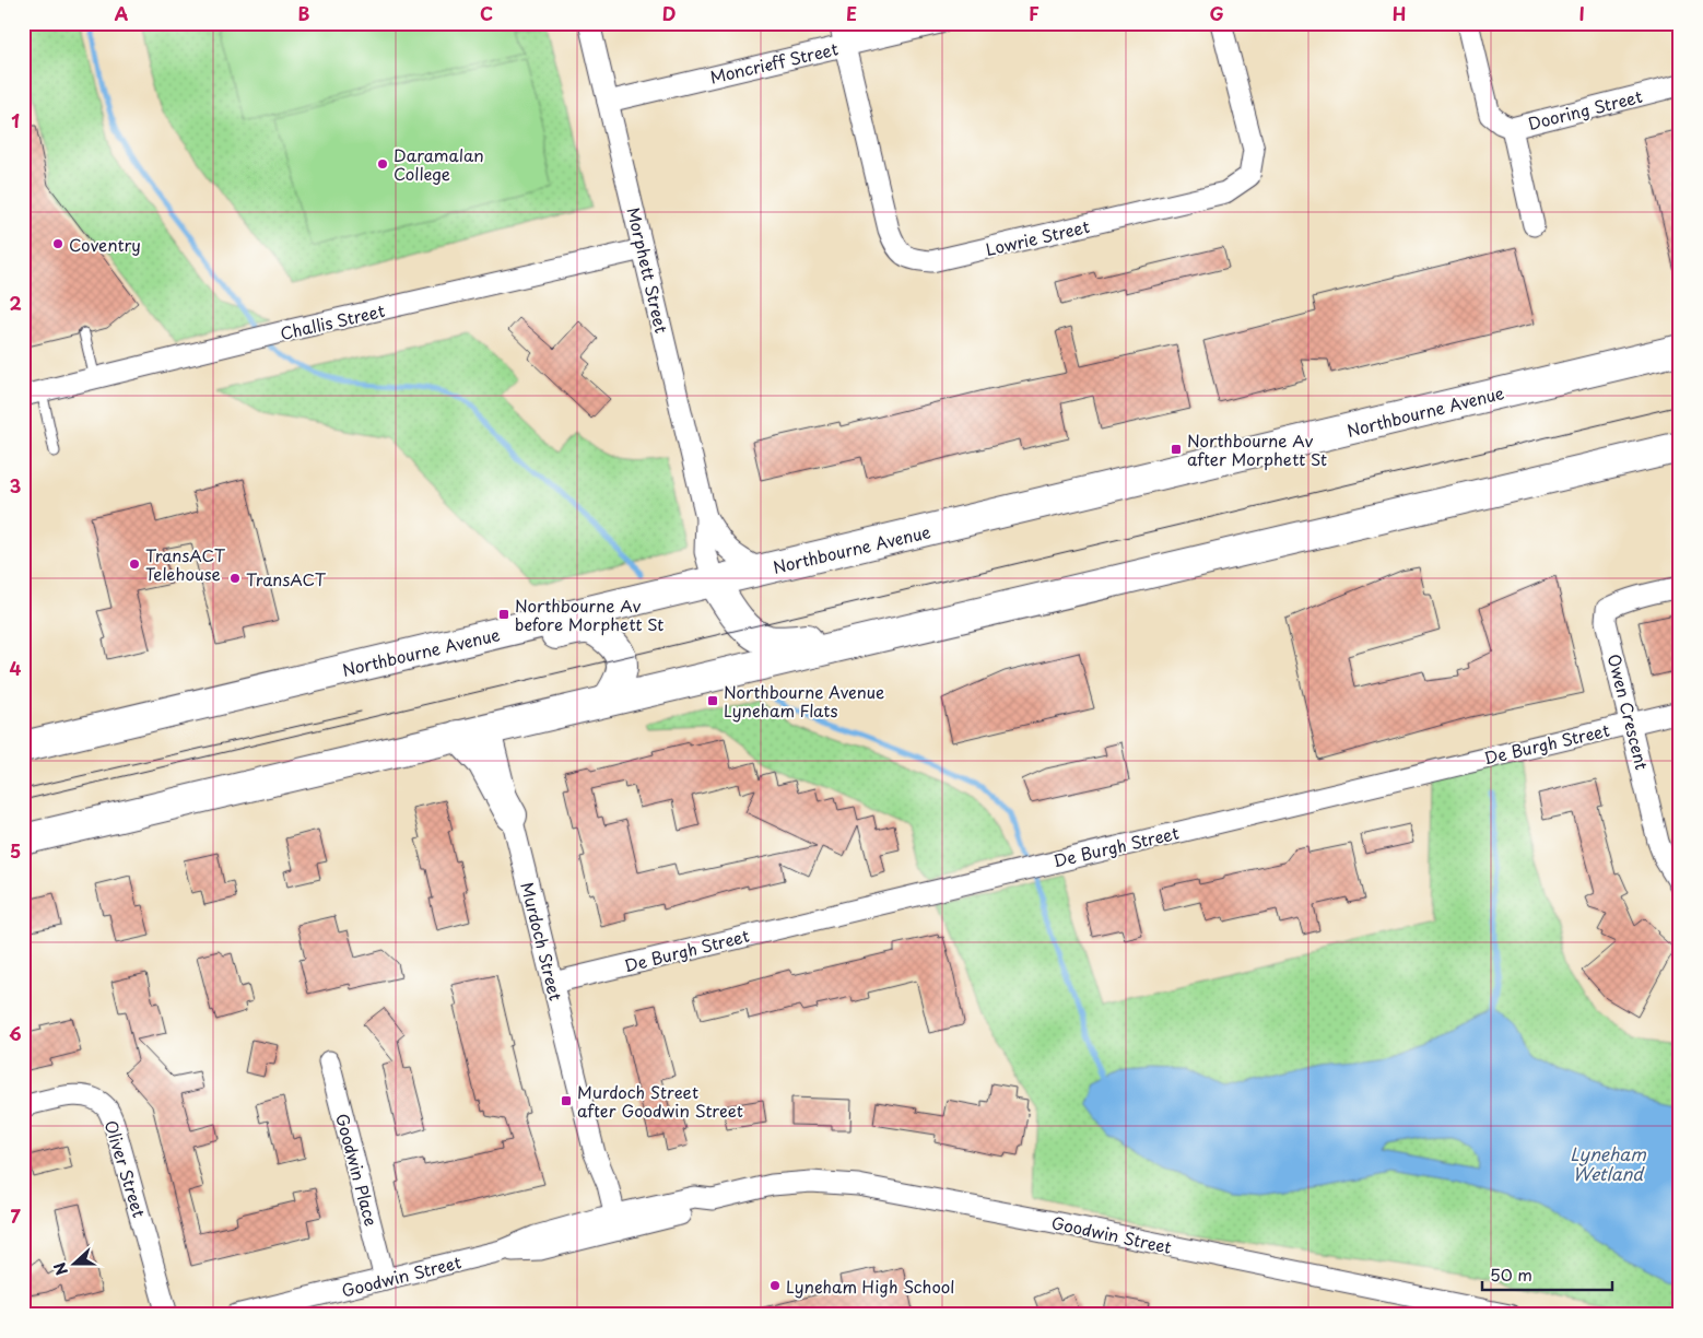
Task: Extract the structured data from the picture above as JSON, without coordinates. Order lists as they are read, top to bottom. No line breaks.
{"streets":{"highway":["Northbourne Avenue"],"street":["Moncrieff Street","Dooring Street","Lowrie Street","Morphett Street","Challis Street","Owen Crescent","De Burgh Street","Murdoch Street","Oliver Street","Goodwin Place","Goodwin Street"]},"crossings":[["Moncrieff Street","Lowrie Street"],["Moncrieff Street","Morphett Street"],["Morphett Street","Challis Street"],["Morphett Street","Northbourne Avenue"],["Owen Crescent","De Burgh Street"],["De Burgh Street","Murdoch Street"],["Murdoch Street","Goodwin Street"],["Goodwin Place","Goodwin Street"]],"water":["Lyneham Wetland"],"places":{"other":["Daramalan College","Coventry","TransACT Telehouse","TransACT","Lyneham High School"],"transit":["Northbourne Av after Morphett St","Northbourne Av before Morphett St","Northbourne Avenue Lyneham Flats","Murdoch Street after Goodwin Street"]},"scale_bar":"50 m","north":"left","grid":{"columns":["A","B","C","D","E","F","G","H","I"],"rows":["1","2","3","4","5","6","7"]}}
